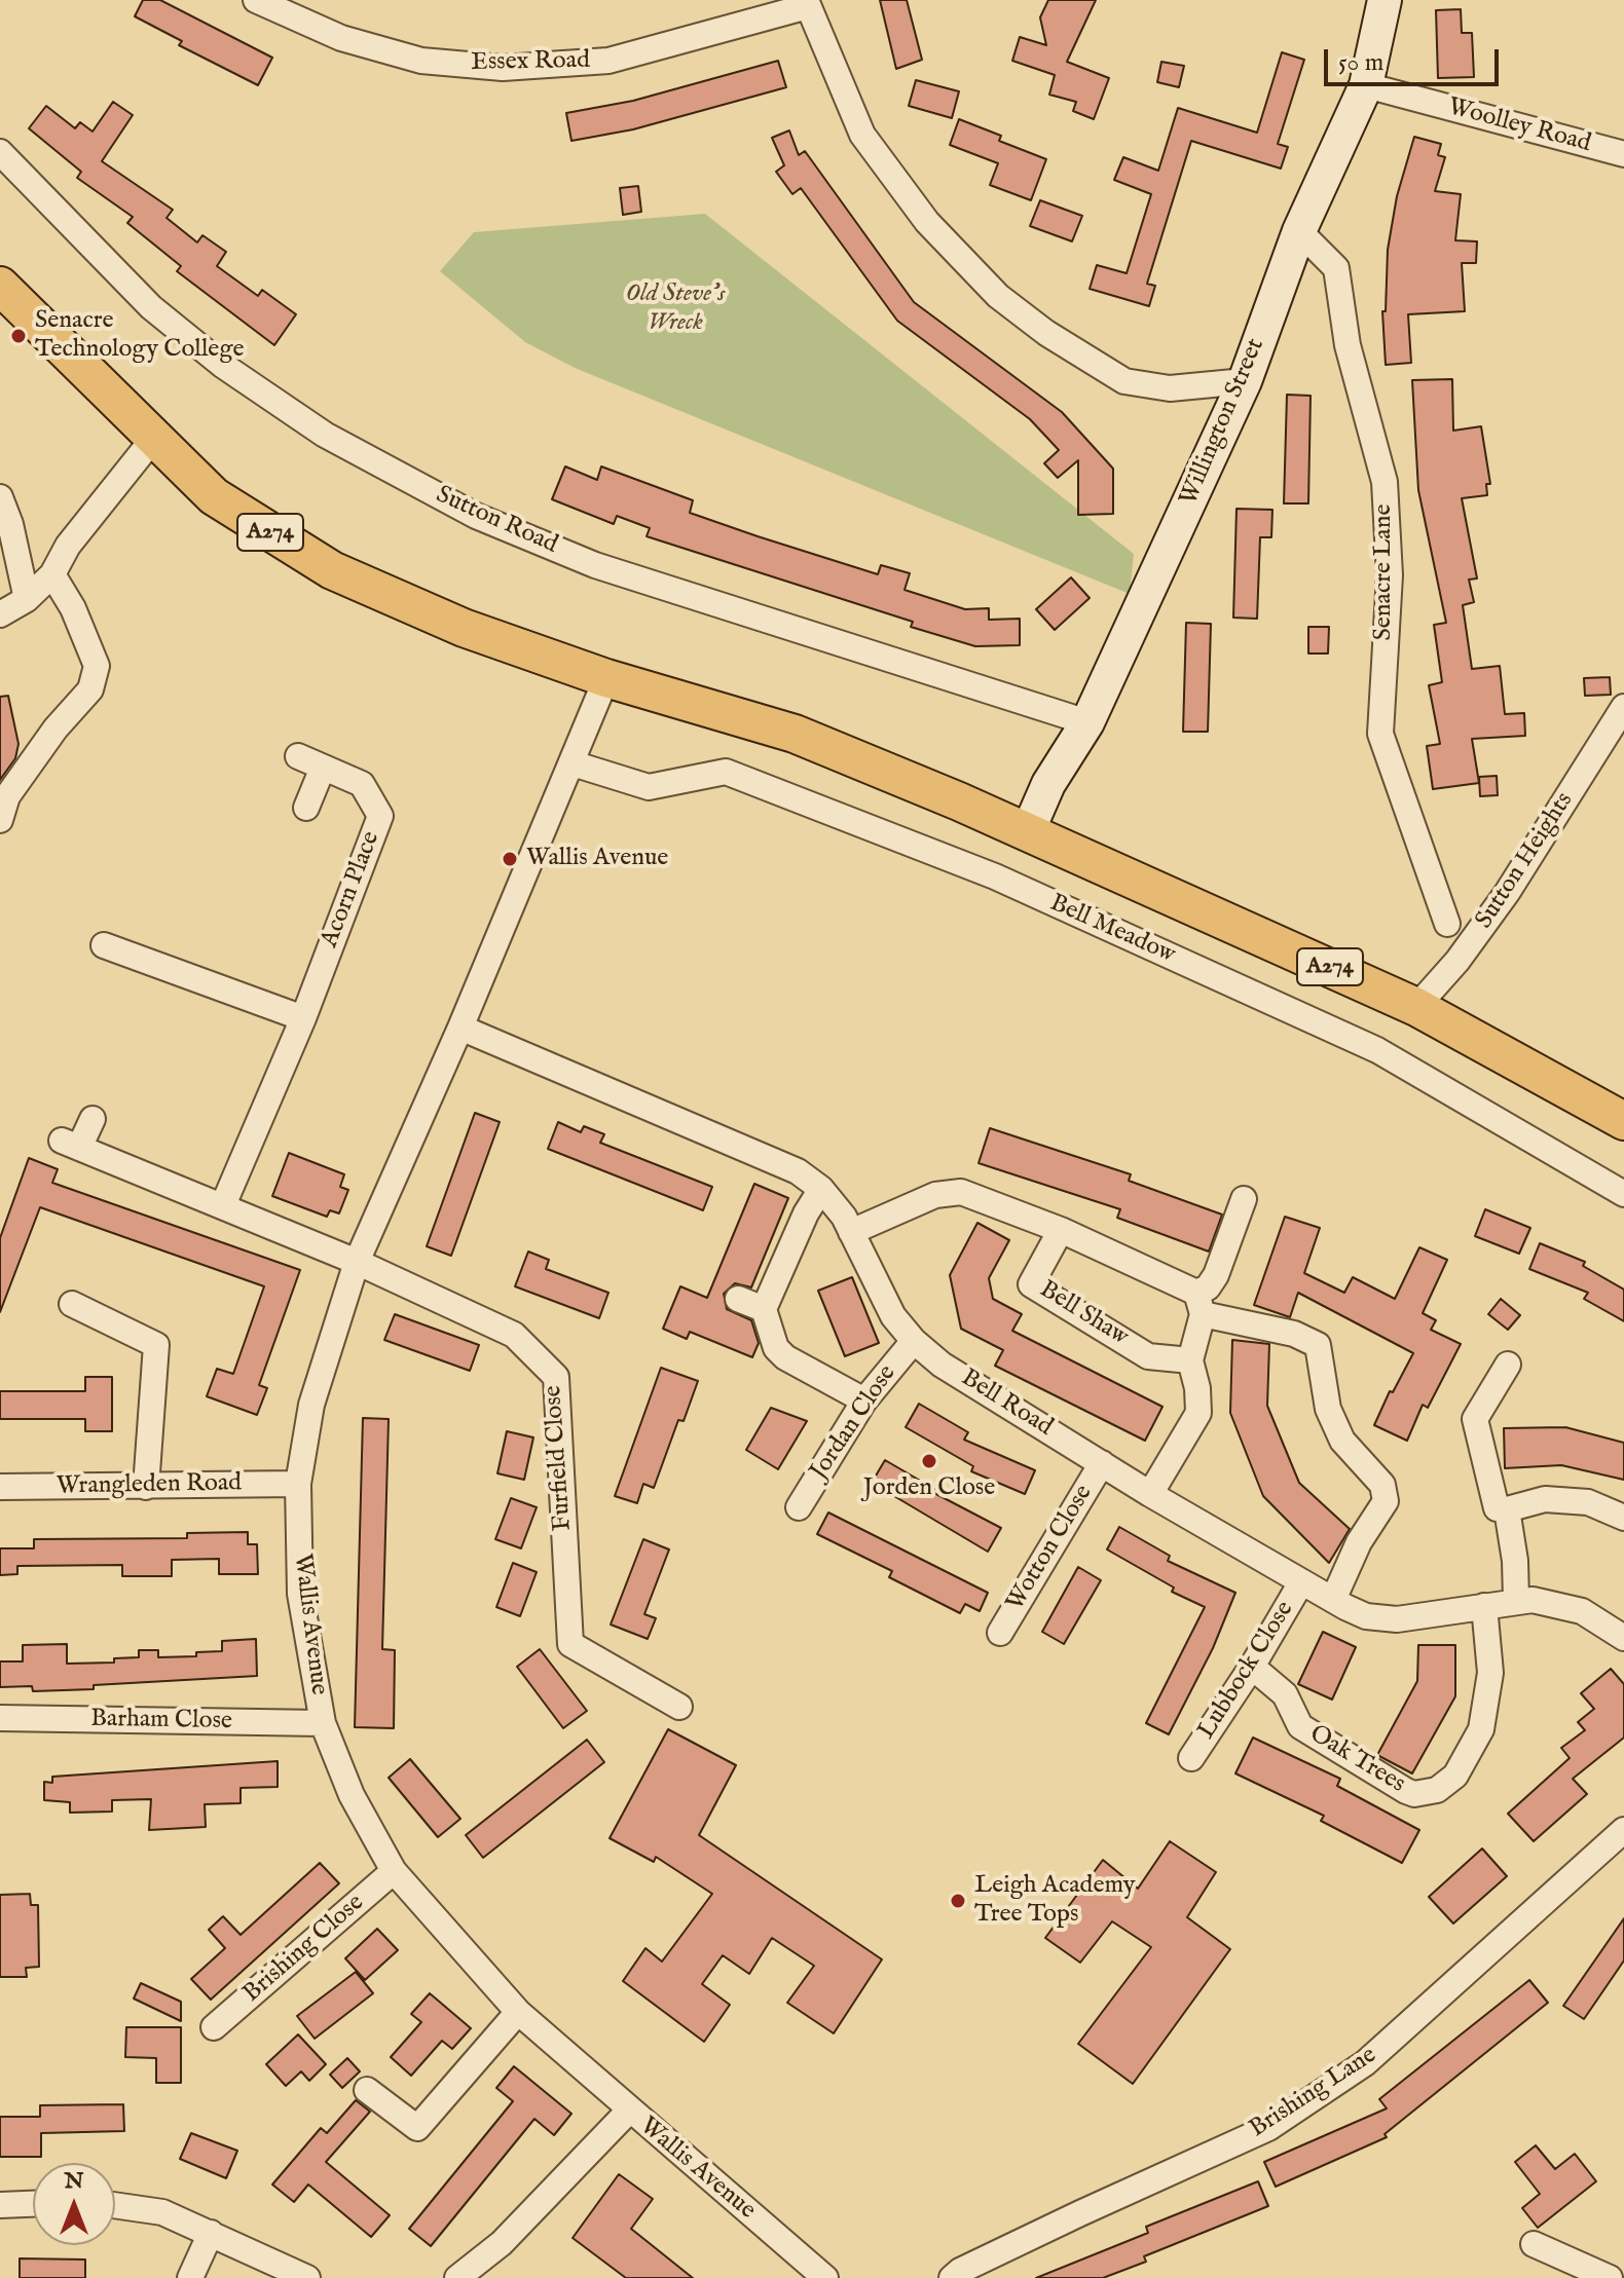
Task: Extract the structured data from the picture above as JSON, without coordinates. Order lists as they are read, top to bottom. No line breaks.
{"streets":{"main road":["A274"],"street":["Essex Road","Woolley Road","Willington Street","Sutton Road","Senacre Lane","Sutton Heights","Acorn Place","Bell Meadow","Bell Shaw","Bell Road","Jordan Close","Furfield Close","Wrangleden Road","Wotton Close","Wallis Avenue","Lubbock Close","Barham Close","Oak Trees","Brishing Close","Brishing Lane"]},"crossings":[["Woolley Road","Willington Street"],["Willington Street","Sutton Road"],["Willington Street","A274"],["Willington Street","Senacre Lane"],["A274","Sutton Heights"],["A274","Wallis Avenue"],["Bell Meadow","Wallis Avenue"],["Bell Road","Jordan Close"],["Bell Road","Wotton Close"],["Bell Road","Wallis Avenue"],["Bell Road","Lubbock Close"],["Bell Road","Oak Trees"],["Furfield Close","Wallis Avenue"],["Wrangleden Road","Wallis Avenue"],["Wallis Avenue","Barham Close"],["Wallis Avenue","Brishing Close"],["Lubbock Close","Oak Trees"]],"parks":["Old Steve's Wreck"],"places":["Senacre Technology College","Wallis Avenue","Jorden Close","Leigh Academy Tree Tops"],"scale_bar":"50 m","north":"top"}
